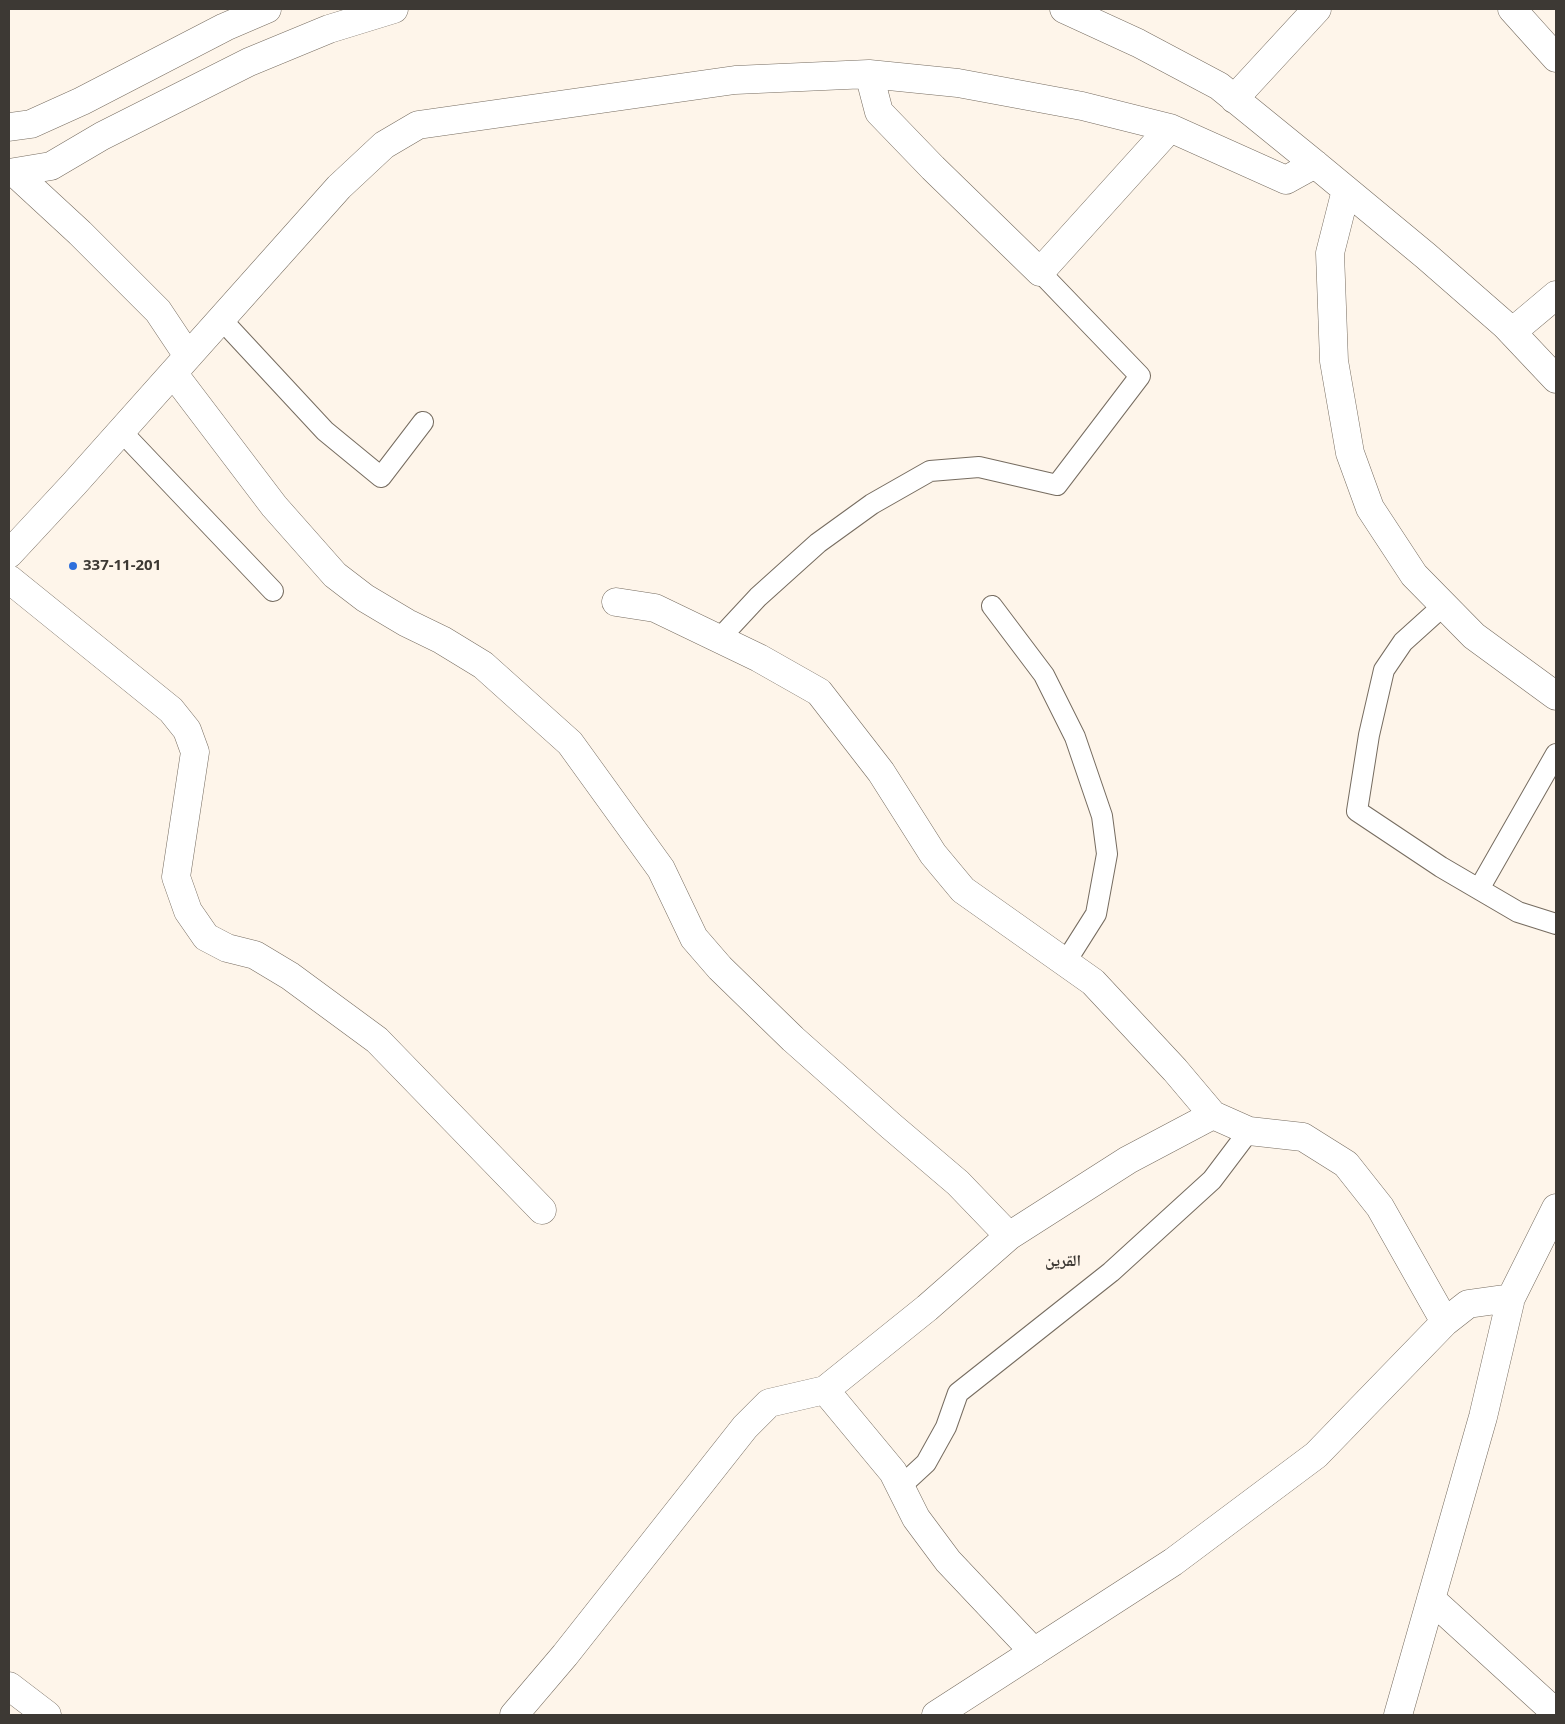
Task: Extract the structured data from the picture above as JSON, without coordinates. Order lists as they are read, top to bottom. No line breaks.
{"districts":["القرين"],"places":["337-11-201"]}
